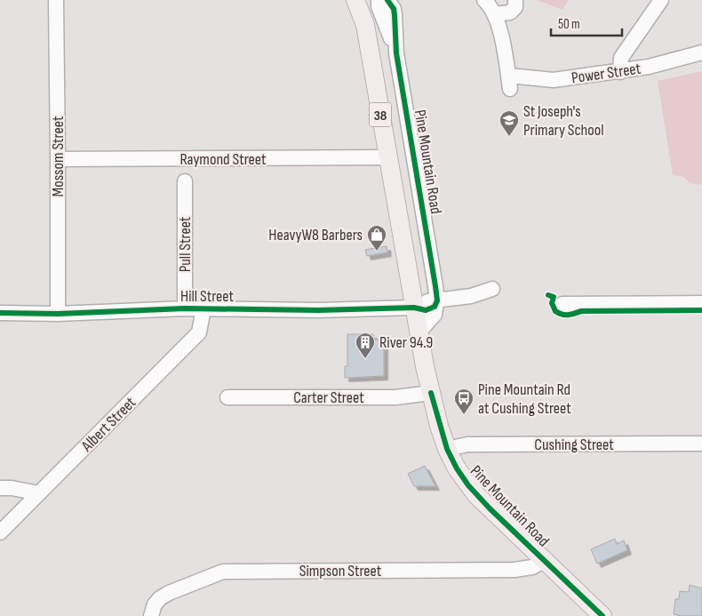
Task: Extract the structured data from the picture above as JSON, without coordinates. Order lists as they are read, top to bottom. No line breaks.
{"streets":{"main road":["38","Pine Mountain Road"],"street":["Power Street","Mossom Street","Raymond Street","Pull Street","Hill Street","Carter Street","Albert Street","Cushing Street","Simpson Street"]},"crossings":[["Mossom Street","Raymond Street"],["Mossom Street","Hill Street"],["Raymond Street","Pine Mountain Road"],["Pine Mountain Road","Hill Street"],["Pine Mountain Road","Carter Street"],["Pine Mountain Road","Cushing Street"],["Pine Mountain Road","Simpson Street"],["Pull Street","Hill Street"],["Hill Street","Albert Street"]],"places":{"school or university":["St Joseph's Primary School"],"shop":["HeavyW8 Barbers"],"building":["River 94.9"],"bus stop":["Pine Mountain Rd at Cushing Street"]},"scale_bar":"50 m"}
